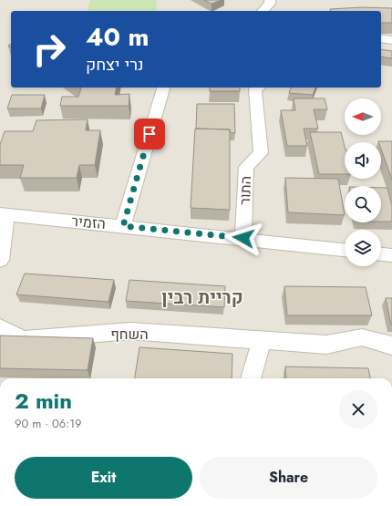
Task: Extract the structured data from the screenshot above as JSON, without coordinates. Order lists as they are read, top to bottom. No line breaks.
{"streets":{"street":["התור","הזמיר","השחף"]},"crossings":[["התור","הזמיר"]],"districts":["קריית רבין"],"north":"left","page":{"turn":["40 m","נרי יצחק"],"heading":["2 min","90 m · 06:19"],"buttons":["Exit","Share"]}}
